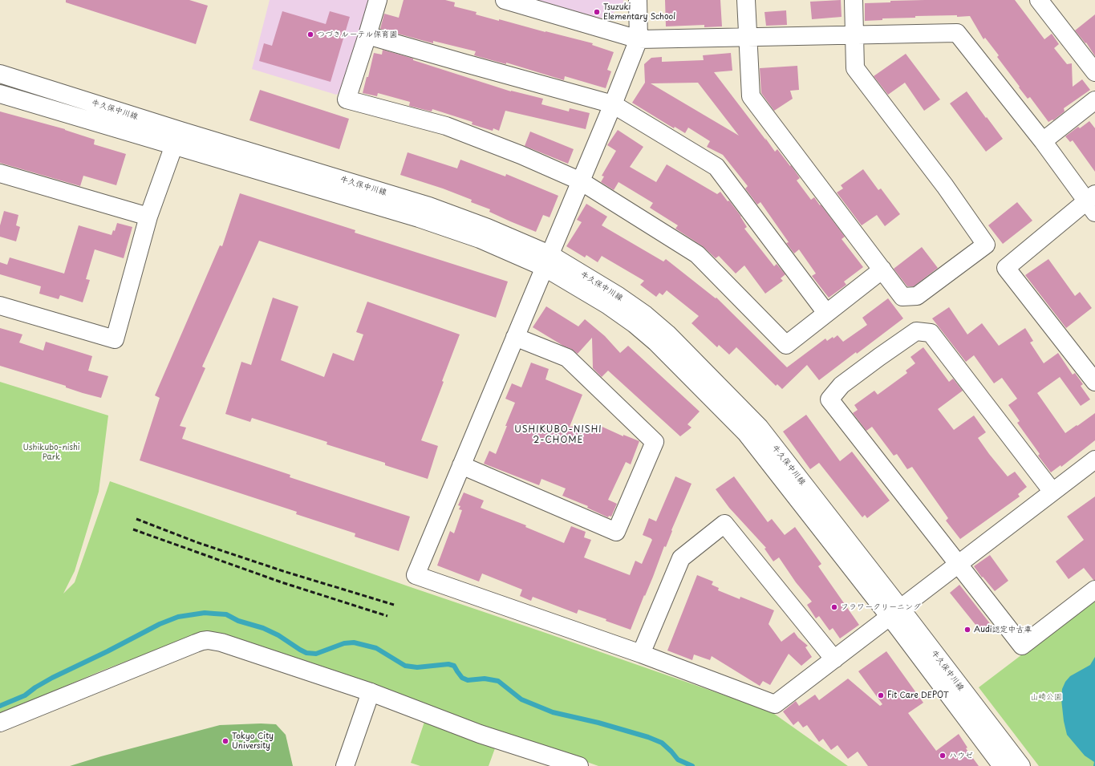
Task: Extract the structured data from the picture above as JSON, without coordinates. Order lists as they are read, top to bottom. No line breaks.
{"streets":{"street":["牛久保中川線"]},"districts":["USHIKUBO-NISHI 2-CHOME"],"parks":["Ushikubo-nishi Park","山崎公園"],"places":["Tsuzuki Elementary School","つづきルーテル保育園","フラワークリーニング","Audi認定中古車","Fit Care DEPOT","Tokyo City University","ハウゼ"]}
